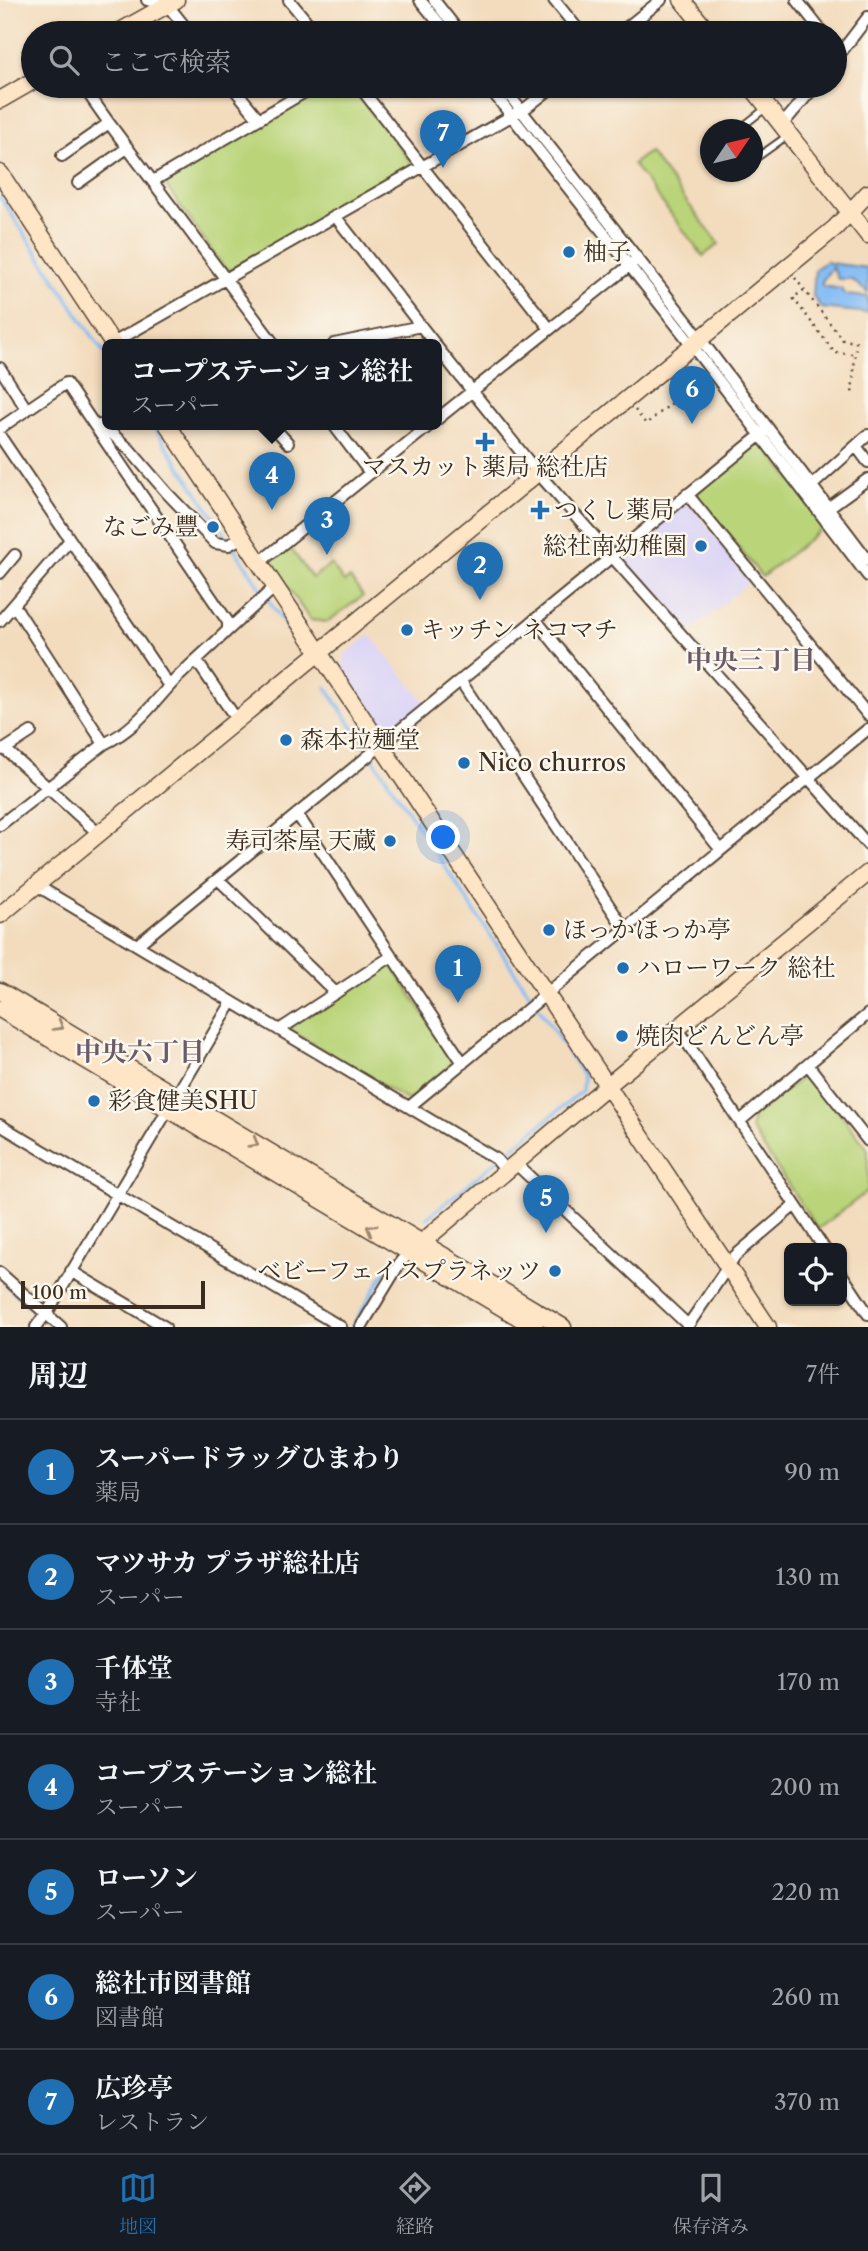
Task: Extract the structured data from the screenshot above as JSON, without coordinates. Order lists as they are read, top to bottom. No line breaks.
{"districts":["中央三丁目","中央六丁目"],"places":{"other":["柚子","なごみ豐","総社南幼稚園","キッチン ネコマチ","森本拉麺堂","Nico churros","寿司茶屋 天蔵","ほっかほっか亭","ハローワーク 総社","焼肉どんどん亭","彩食健美SHU","ベビーフェイスプラネッツ"],"health":["マスカット薬局 総社店","つくし薬局"]},"scale_bar":"100 m","north":"top right","page":{"search":"ここで検索","pins":["7","6","4","3","2","1","5"],"popup":["コープステーション総社","スーパー"],"scale":"100 m","heading":["周辺","7件"],"list":[{"mark":"1","name":"スーパードラッグひまわり","note":"薬局","value":"90 m"},{"mark":"2","name":"マツサカ プラザ総社店","note":"スーパー","value":"130 m"},{"mark":"3","name":"千体堂","note":"寺社","value":"170 m"},{"mark":"4","name":"コープステーション総社","note":"スーパー","value":"200 m"},{"mark":"5","name":"ローソン","note":"スーパー","value":"220 m"},{"mark":"6","name":"総社市図書館","note":"図書館","value":"260 m"},{"mark":"7","name":"広珍亭","note":"レストラン","value":"370 m"}],"nav":["地図","経路","保存済み"]}}
